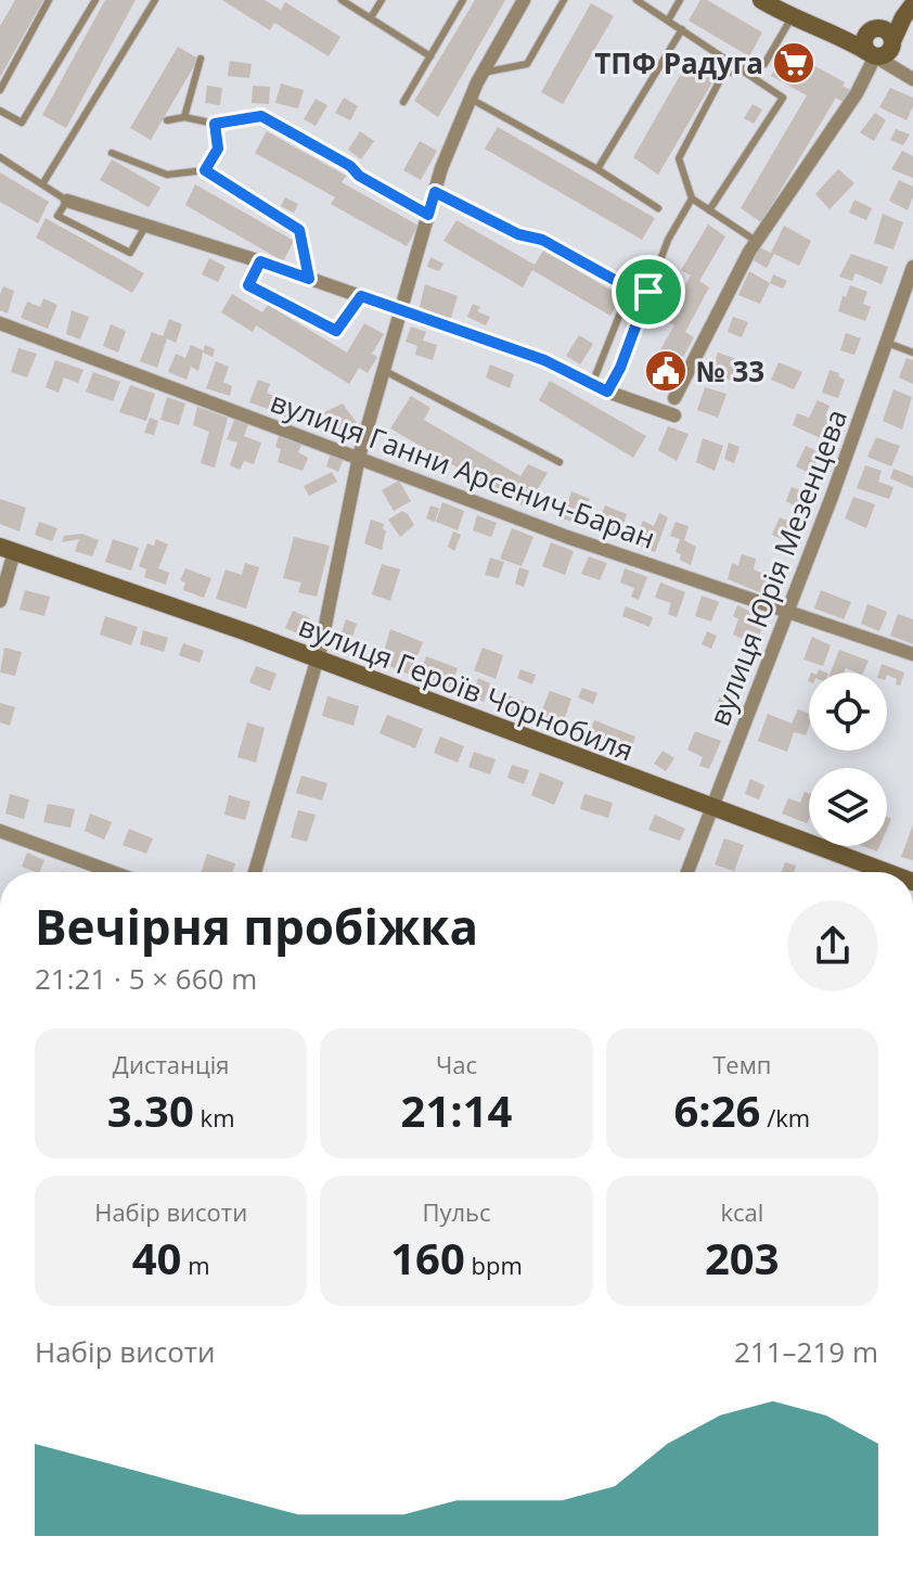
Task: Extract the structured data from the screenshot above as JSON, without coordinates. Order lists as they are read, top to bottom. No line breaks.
{"streets":{"main road":["вулиця Героїв Чорнобиля"],"street":["вулиця Ганни Арсенич-Баран","вулиця Юрія Мезенцева"]},"crossings":[["вулиця Ганни Арсенич-Баран","вулиця Юрія Мезенцева"],["вулиця Юрія Мезенцева","вулиця Героїв Чорнобиля"]],"places":{"supermarket":["ТПФ Радуга"],"public building":["№ 33"]},"page":{"heading":["Вечірня пробіжка","21:21 · 5 × 660 m"],"stats":[["Дистанція","3.30 km"],["Час","21:14"],["Темп","6:26 /km"],["Набір висоти","40 m"],["Пульс","160 bpm"],["kcal","203"]],"chart":["Набір висоти","211–219 m"]}}
